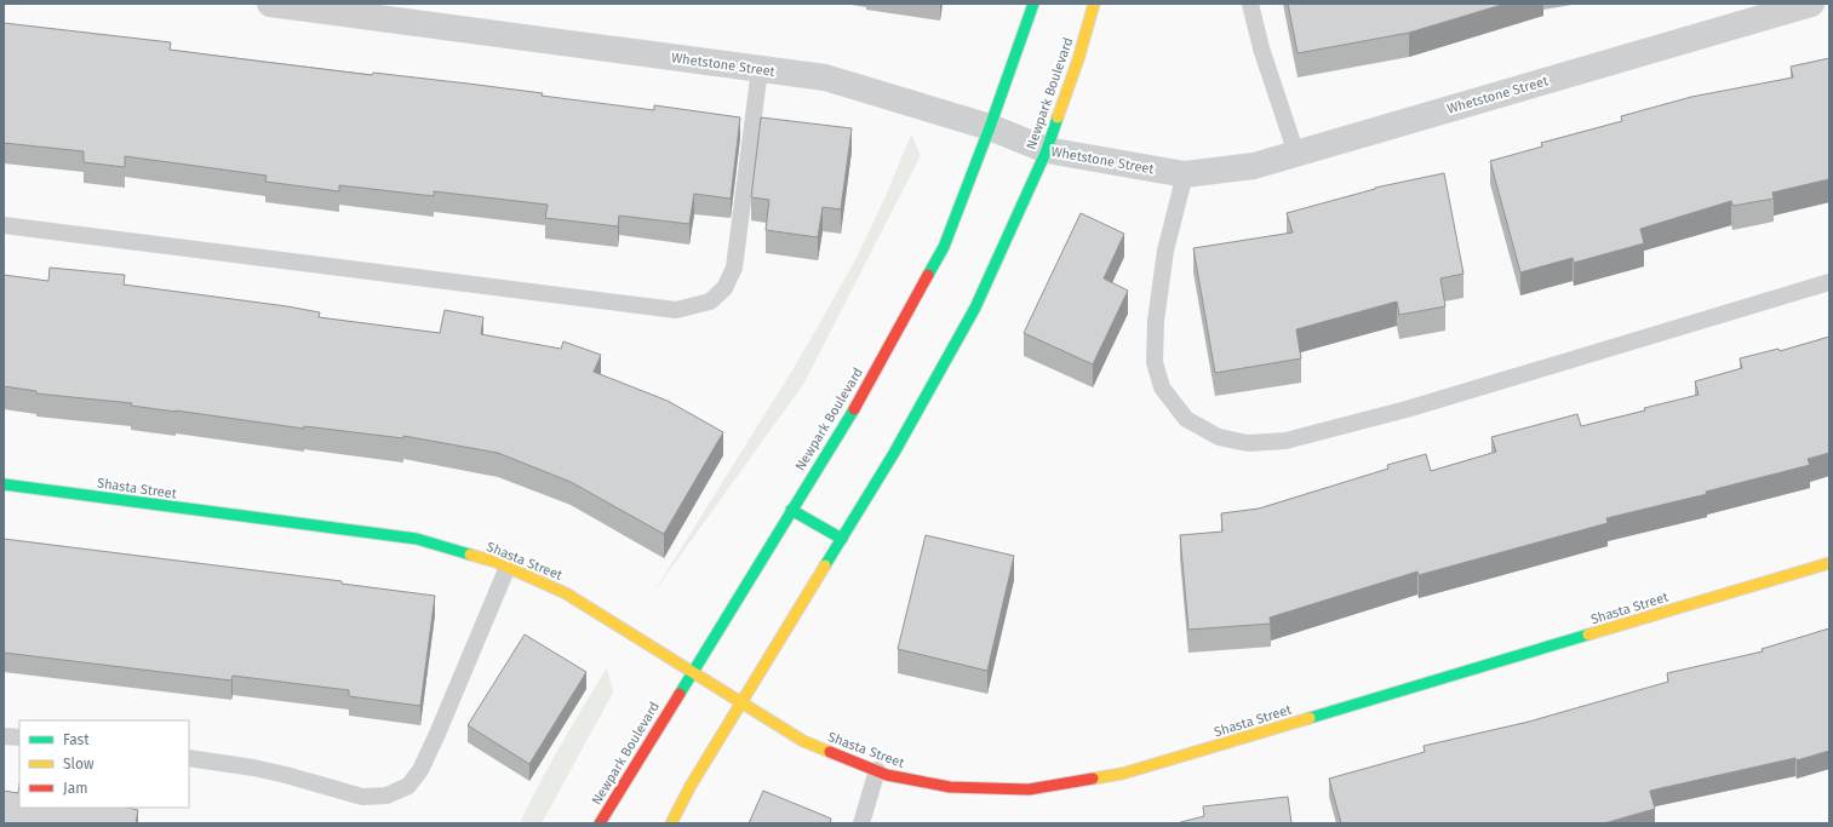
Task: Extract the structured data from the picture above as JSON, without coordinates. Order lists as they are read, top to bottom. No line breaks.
{"streets":{"street":["Whetstone Street","Newpark Boulevard","Shasta Street"]},"crossings":[["Whetstone Street","Newpark Boulevard"],["Newpark Boulevard","Shasta Street"]],"legend":["Fast","Slow","Jam"]}
